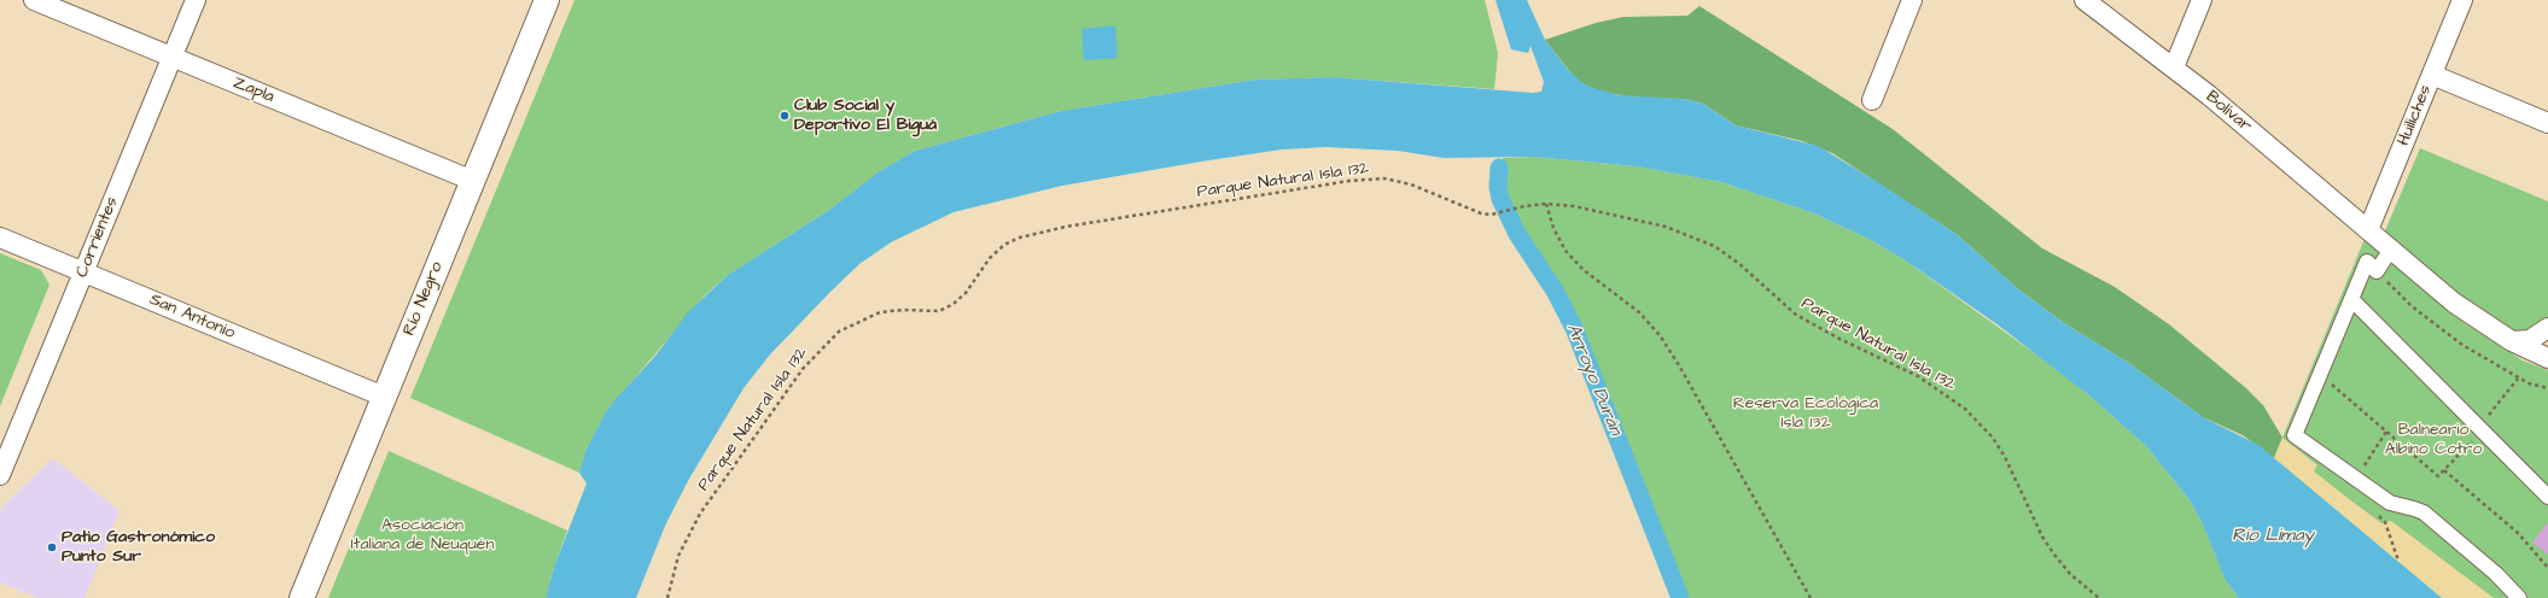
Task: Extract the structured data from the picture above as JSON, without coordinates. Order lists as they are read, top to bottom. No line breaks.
{"streets":{"street":["Zapla","Bolívar","Huiliches","Corrientes","Río Negro","San Antonio"],"path":["Parque Natural Isla 132"]},"crossings":[["Zapla","Corrientes"],["Zapla","Río Negro"],["Bolívar","Huiliches"],["Corrientes","San Antonio"],["Río Negro","San Antonio"]],"water":["Arroyo Durán","Río Limay"],"parks":["Reserva Ecológica Isla 132","Balneario Albino Cotro","Asociación Italiana de Neuquén"],"places":["Club Social y Deportivo El Biguá","Patio Gastronómico Punto Sur"]}
